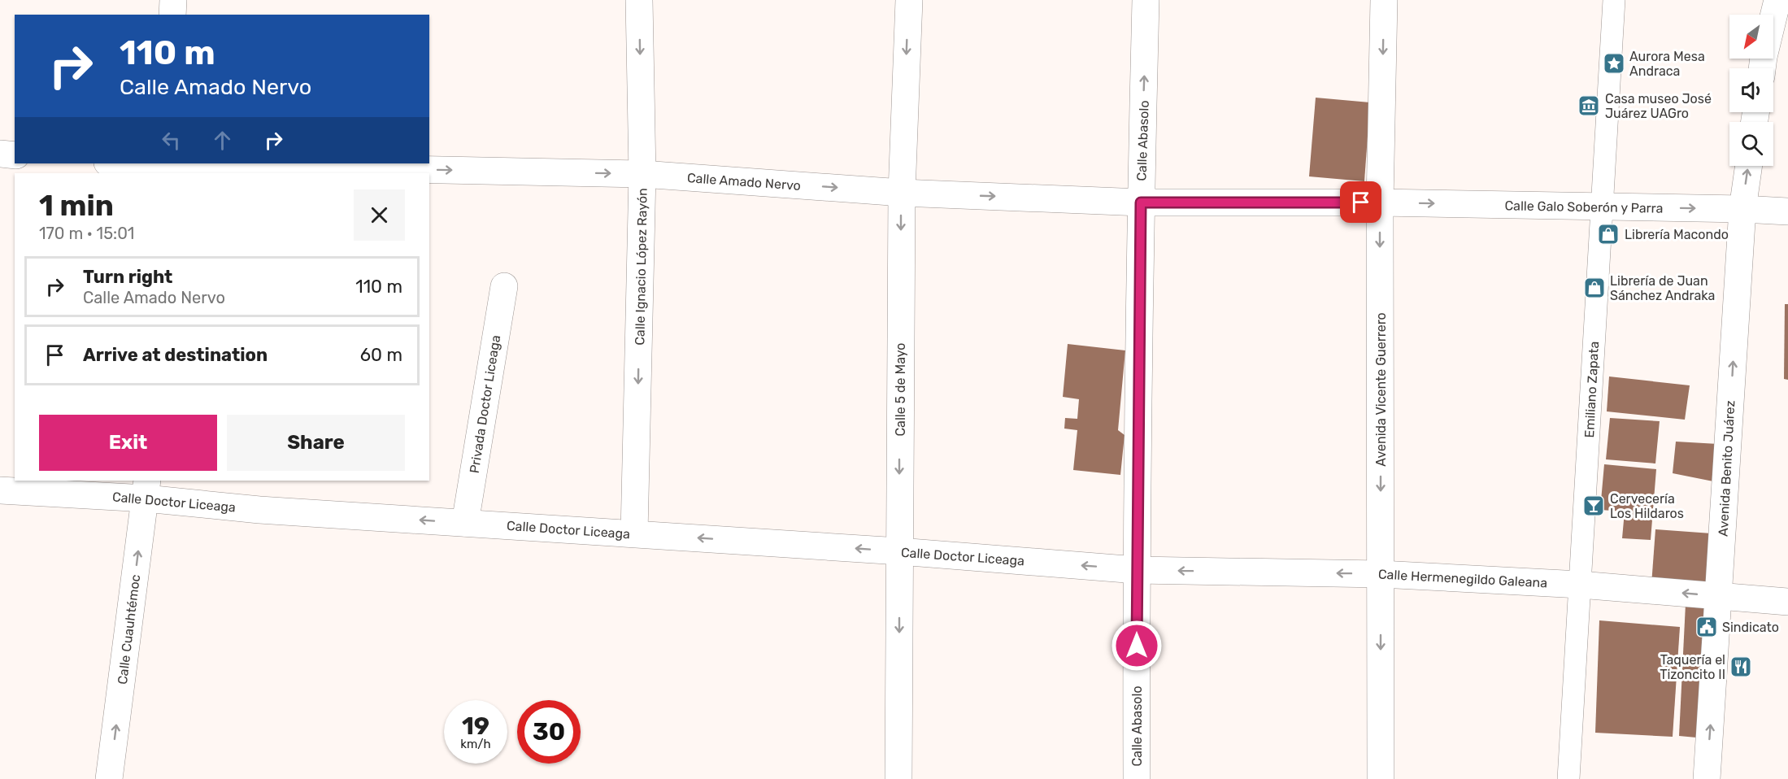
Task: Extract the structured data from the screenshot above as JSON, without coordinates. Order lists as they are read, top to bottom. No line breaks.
{"streets":{"street":["Calle Abasolo","Calle Amado Nervo","Calle Galo Soberón y Parra","Calle Ignacio López Rayón","Calle 5 de Mayo","Avenida Vicente Guerrero","Emiliano Zapata","Privada Doctor Liceaga","Avenida Benito Juárez","Calle Doctor Liceaga","Calle Hermenegildo Galeana","Calle Cuauhtémoc"]},"crossings":[["Calle Abasolo","Calle Amado Nervo"],["Calle Abasolo","Calle Doctor Liceaga"],["Calle Abasolo","Calle Hermenegildo Galeana"],["Calle Amado Nervo","Calle Galo Soberón y Parra"],["Calle Amado Nervo","Calle Ignacio López Rayón"],["Calle Amado Nervo","Calle 5 de Mayo"],["Calle Amado Nervo","Avenida Vicente Guerrero"],["Calle Galo Soberón y Parra","Avenida Vicente Guerrero"],["Calle Galo Soberón y Parra","Emiliano Zapata"],["Calle Galo Soberón y Parra","Avenida Benito Juárez"],["Calle Ignacio López Rayón","Calle Doctor Liceaga"],["Calle 5 de Mayo","Calle Doctor Liceaga"],["Avenida Vicente Guerrero","Calle Hermenegildo Galeana"],["Emiliano Zapata","Calle Hermenegildo Galeana"],["Privada Doctor Liceaga","Calle Doctor Liceaga"],["Avenida Benito Juárez","Calle Hermenegildo Galeana"],["Calle Doctor Liceaga","Calle Hermenegildo Galeana"],["Calle Doctor Liceaga","Calle Cuauhtémoc"]],"one_way":["Calle Amado Nervo","Calle Galo Soberón y Parra","Calle Ignacio López Rayón","Calle 5 de Mayo","Avenida Vicente Guerrero","Avenida Benito Juárez","Calle Doctor Liceaga","Calle Hermenegildo Galeana","Calle Cuauhtémoc"],"places":{"place":["Aurora Mesa Andraca"],"museum":["Casa museo José Juárez UAGro"],"shop":["Librería Macondo","Librería de Juan Sánchez Andraka"],"bar":["Cervecería Los Hildaros"],"public building":["Sindicato"],"restaurant":["Taquería el Tizoncito II"]},"north":"bottom left","page":{"turn":["110 m","Calle Amado Nervo"],"heading":["1 min","170 m · 15:01"],"list":[{"name":"Turn right","note":"Calle Amado Nervo","value":"110 m"},{"name":"Arrive at destination","value":"60 m"}],"buttons":["Exit","Share"],"speed":"19 km/h","limit":"30"}}
